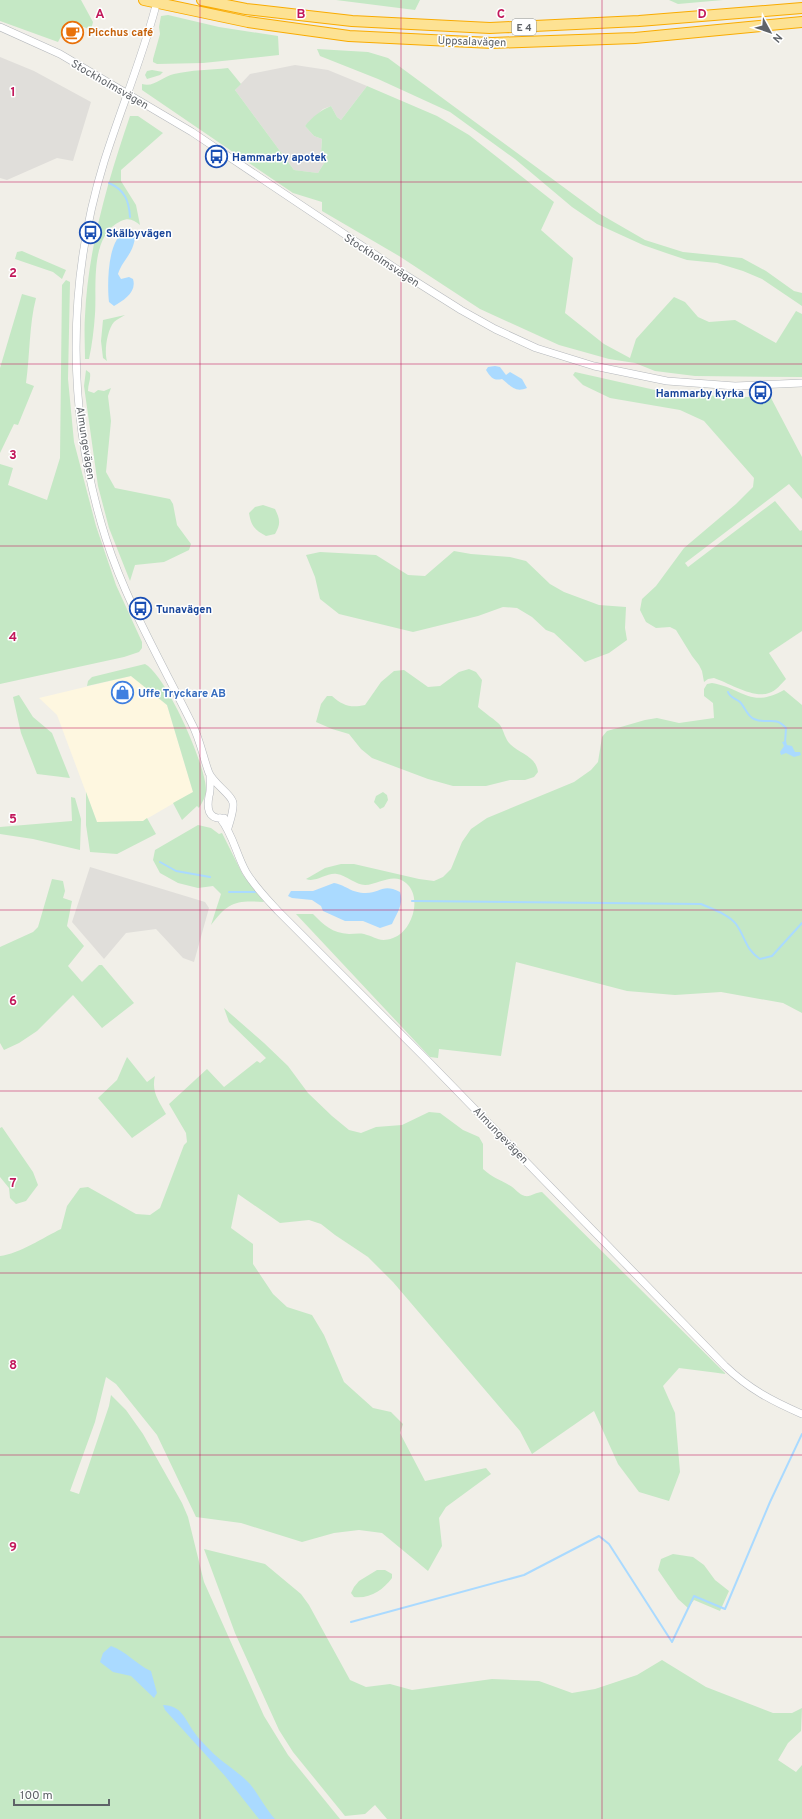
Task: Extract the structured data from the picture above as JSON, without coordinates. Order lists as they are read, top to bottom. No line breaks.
{"streets":{"highway":["E 4","Uppsalavägen"],"street":["Stockholmsvägen","Almungevägen"]},"crossings":[["Stockholmsvägen","Almungevägen"]],"places":{"cafe":["Picchus café"],"bus stop":["Hammarby apotek","Skälbyvägen","Hammarby kyrka","Tunavägen"],"shop":["Uffe Tryckare AB"]},"scale_bar":"100 m","north":"bottom right","grid":{"columns":["A","B","C","D"],"rows":["1","2","3","4","5","6","7","8","9"]}}
